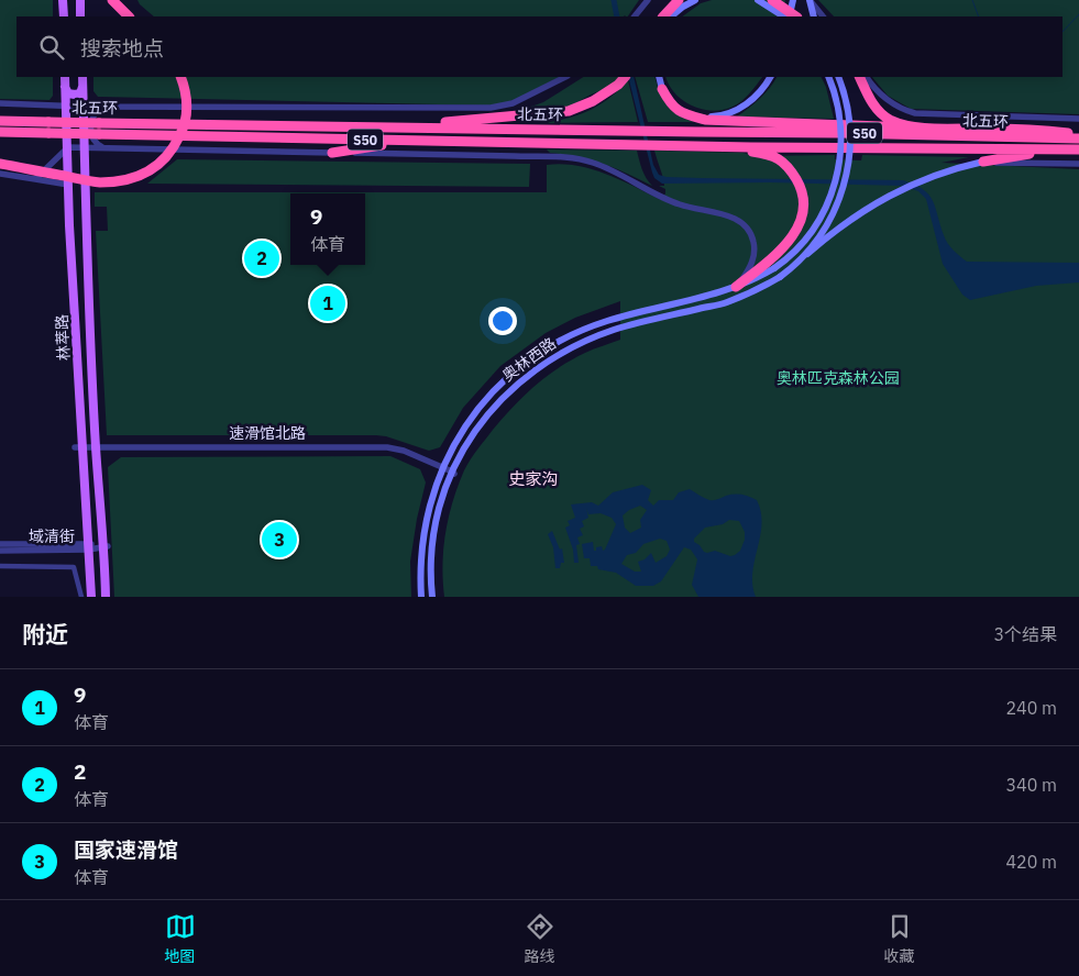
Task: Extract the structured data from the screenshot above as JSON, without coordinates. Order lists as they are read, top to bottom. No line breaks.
{"streets":{"highway":["北五环","S50"],"main road":["林萃路","奥林西路"],"street":["速滑馆北路","域清街"]},"crossings":[["林萃路","速滑馆北路"],["林萃路","域清街"],["奥林西路","速滑馆北路"]],"districts":["史家沟"],"parks":["奥林匹克森林公园"],"page":{"search":"搜索地点","popup":["9","体育"],"pins":["2","1","3"],"heading":["附近","3个结果"],"list":[{"mark":"1","name":"9","note":"体育","value":"240 m"},{"mark":"2","name":"2","note":"体育","value":"340 m"},{"mark":"3","name":"国家速滑馆","note":"体育","value":"420 m"}],"nav":["地图","路线","收藏"]}}
